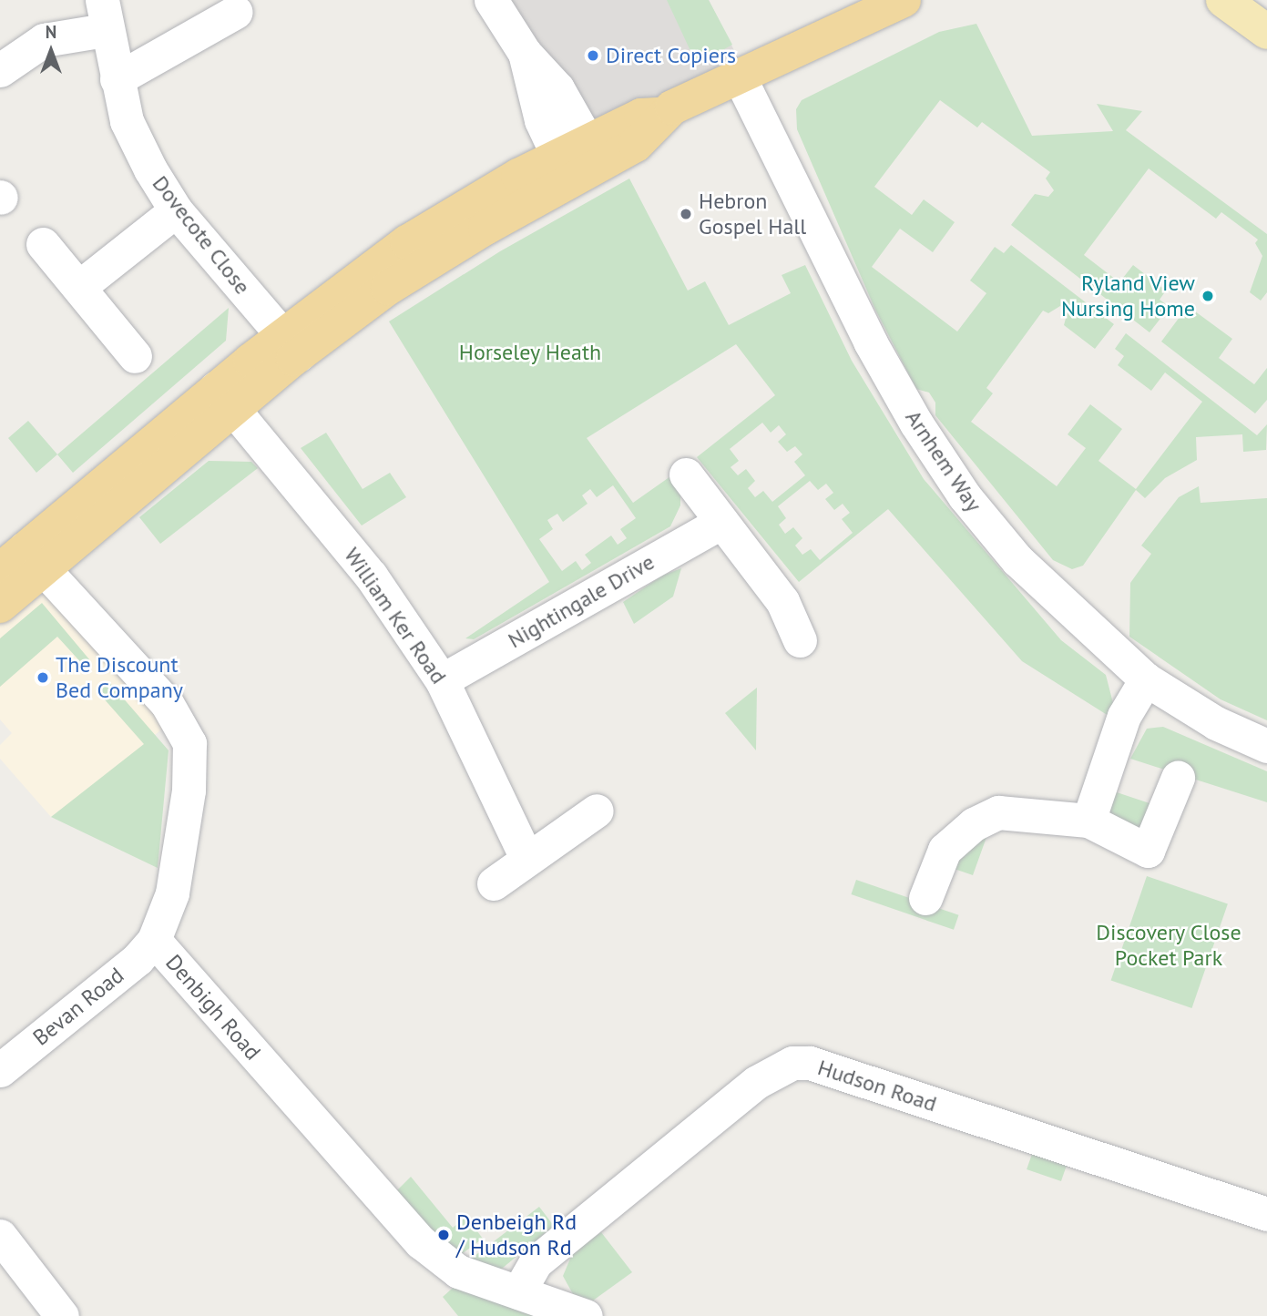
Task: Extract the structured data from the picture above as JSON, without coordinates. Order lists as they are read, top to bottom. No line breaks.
{"streets":{"street":["Dovecote Close","Arnhem Way","Nightingale Drive","William Ker Road","Bevan Road","Denbigh Road","Hudson Road"]},"crossings":[["Nightingale Drive","William Ker Road"],["Bevan Road","Denbigh Road"],["Denbigh Road","Hudson Road"]],"parks":["Horseley Heath","Discovery Close Pocket Park"],"places":["Direct Copiers","Hebron Gospel Hall","Ryland View Nursing Home","The Discount Bed Company","Denbeigh Rd / Hudson Rd"],"north":"top"}
